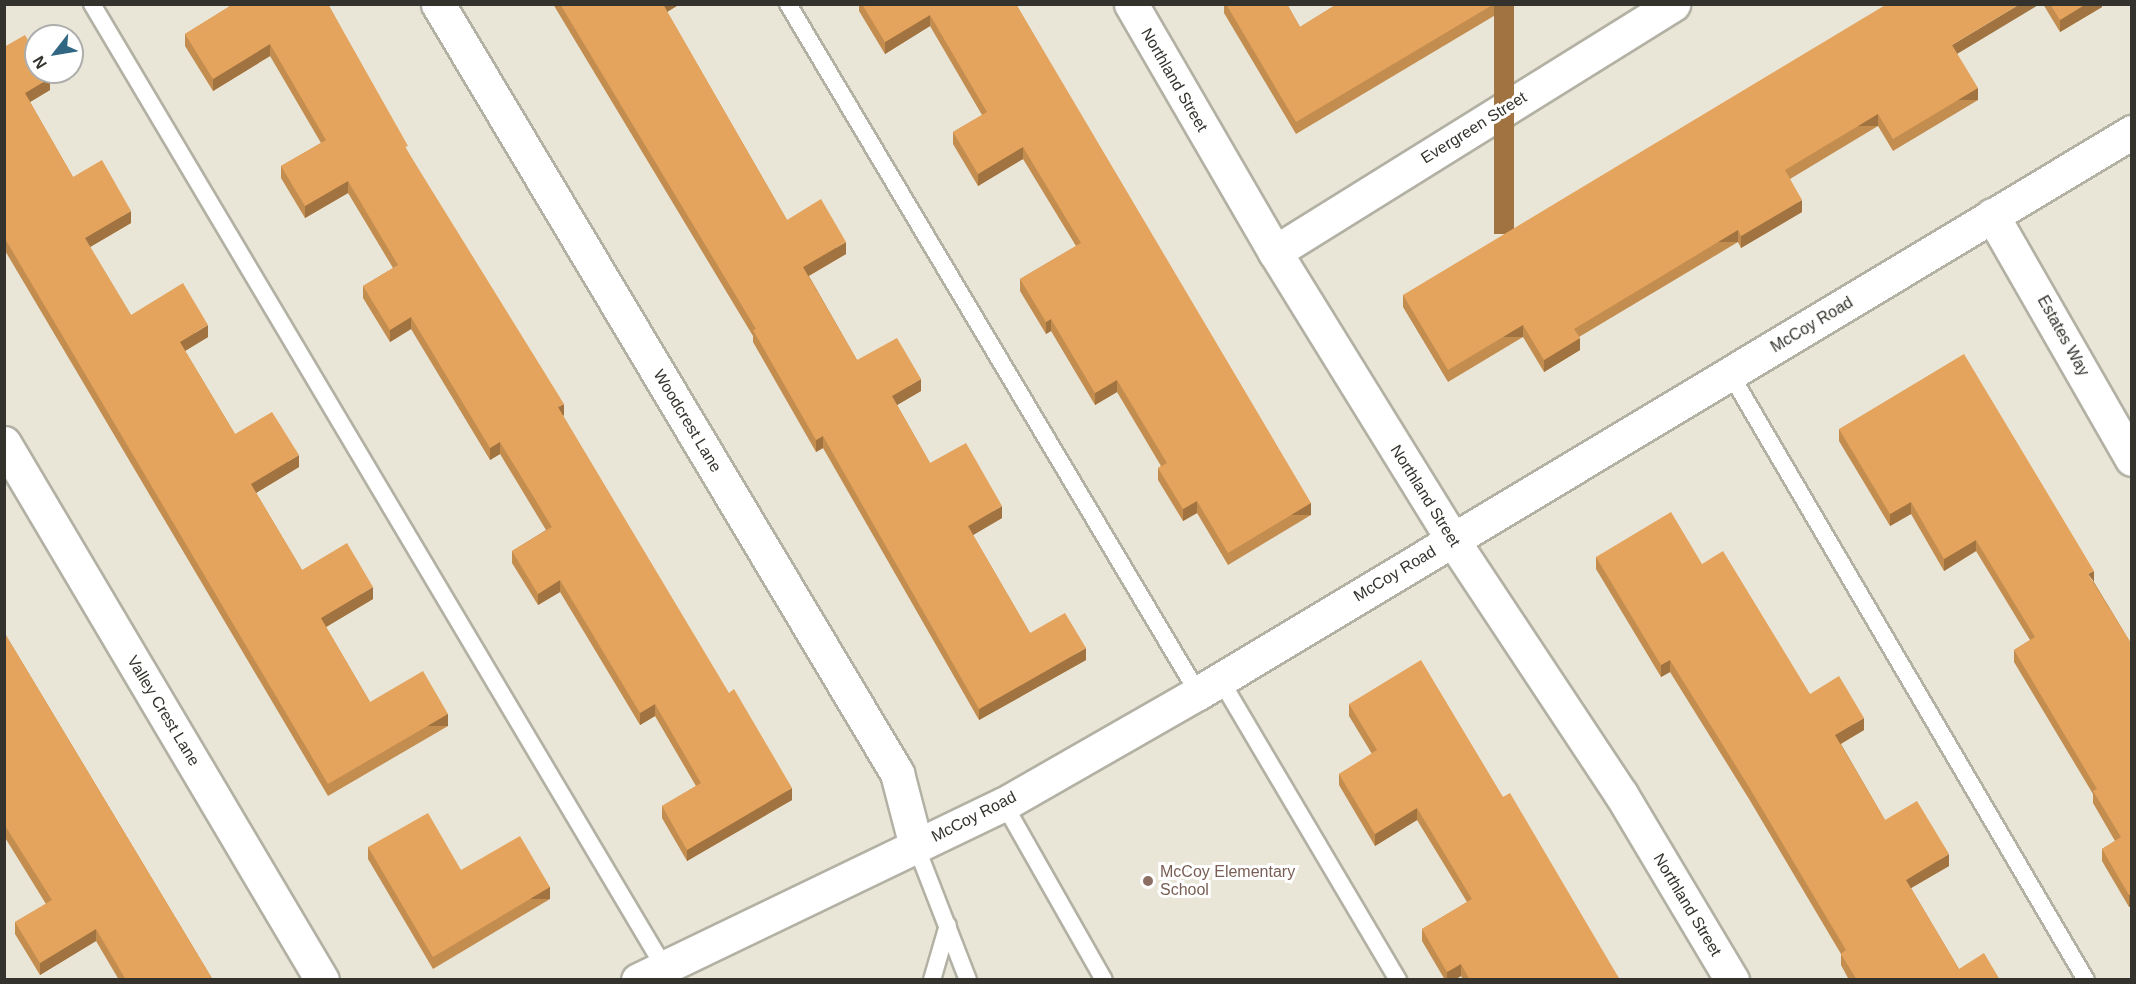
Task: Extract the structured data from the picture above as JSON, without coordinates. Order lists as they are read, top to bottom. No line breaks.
{"streets":{"street":["Northland Street","Evergreen Street","McCoy Road","Estates Way","Woodcrest Lane","Valley Crest Lane"]},"crossings":[["Northland Street","Evergreen Street"],["Northland Street","McCoy Road"],["McCoy Road","Estates Way"],["McCoy Road","Woodcrest Lane"]],"places":["McCoy Elementary School"],"north":"bottom left"}
